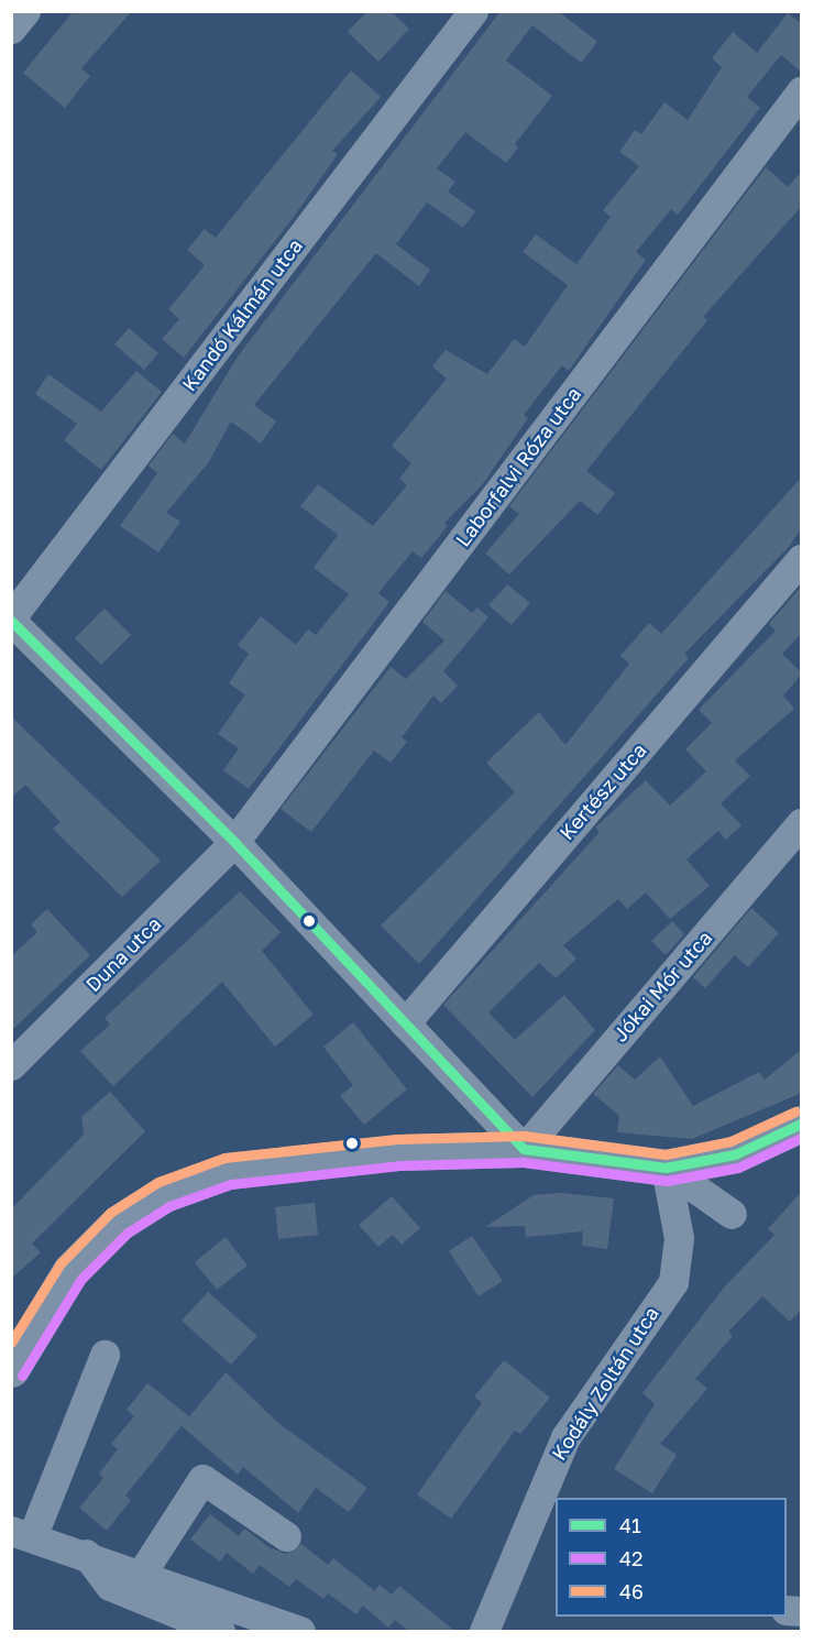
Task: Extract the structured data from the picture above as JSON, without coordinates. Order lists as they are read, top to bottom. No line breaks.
{"streets":{"street":["Kandó Kálmán utca","Laborfalvi Róza utca","Kertész utca","Duna utca","Jókai Mór utca","Kodály Zoltán utca"]},"crossings":[["Laborfalvi Róza utca","Duna utca"]],"lines":["transit line 41","transit line 46","transit line 42"],"legend":["41","42","46"]}
